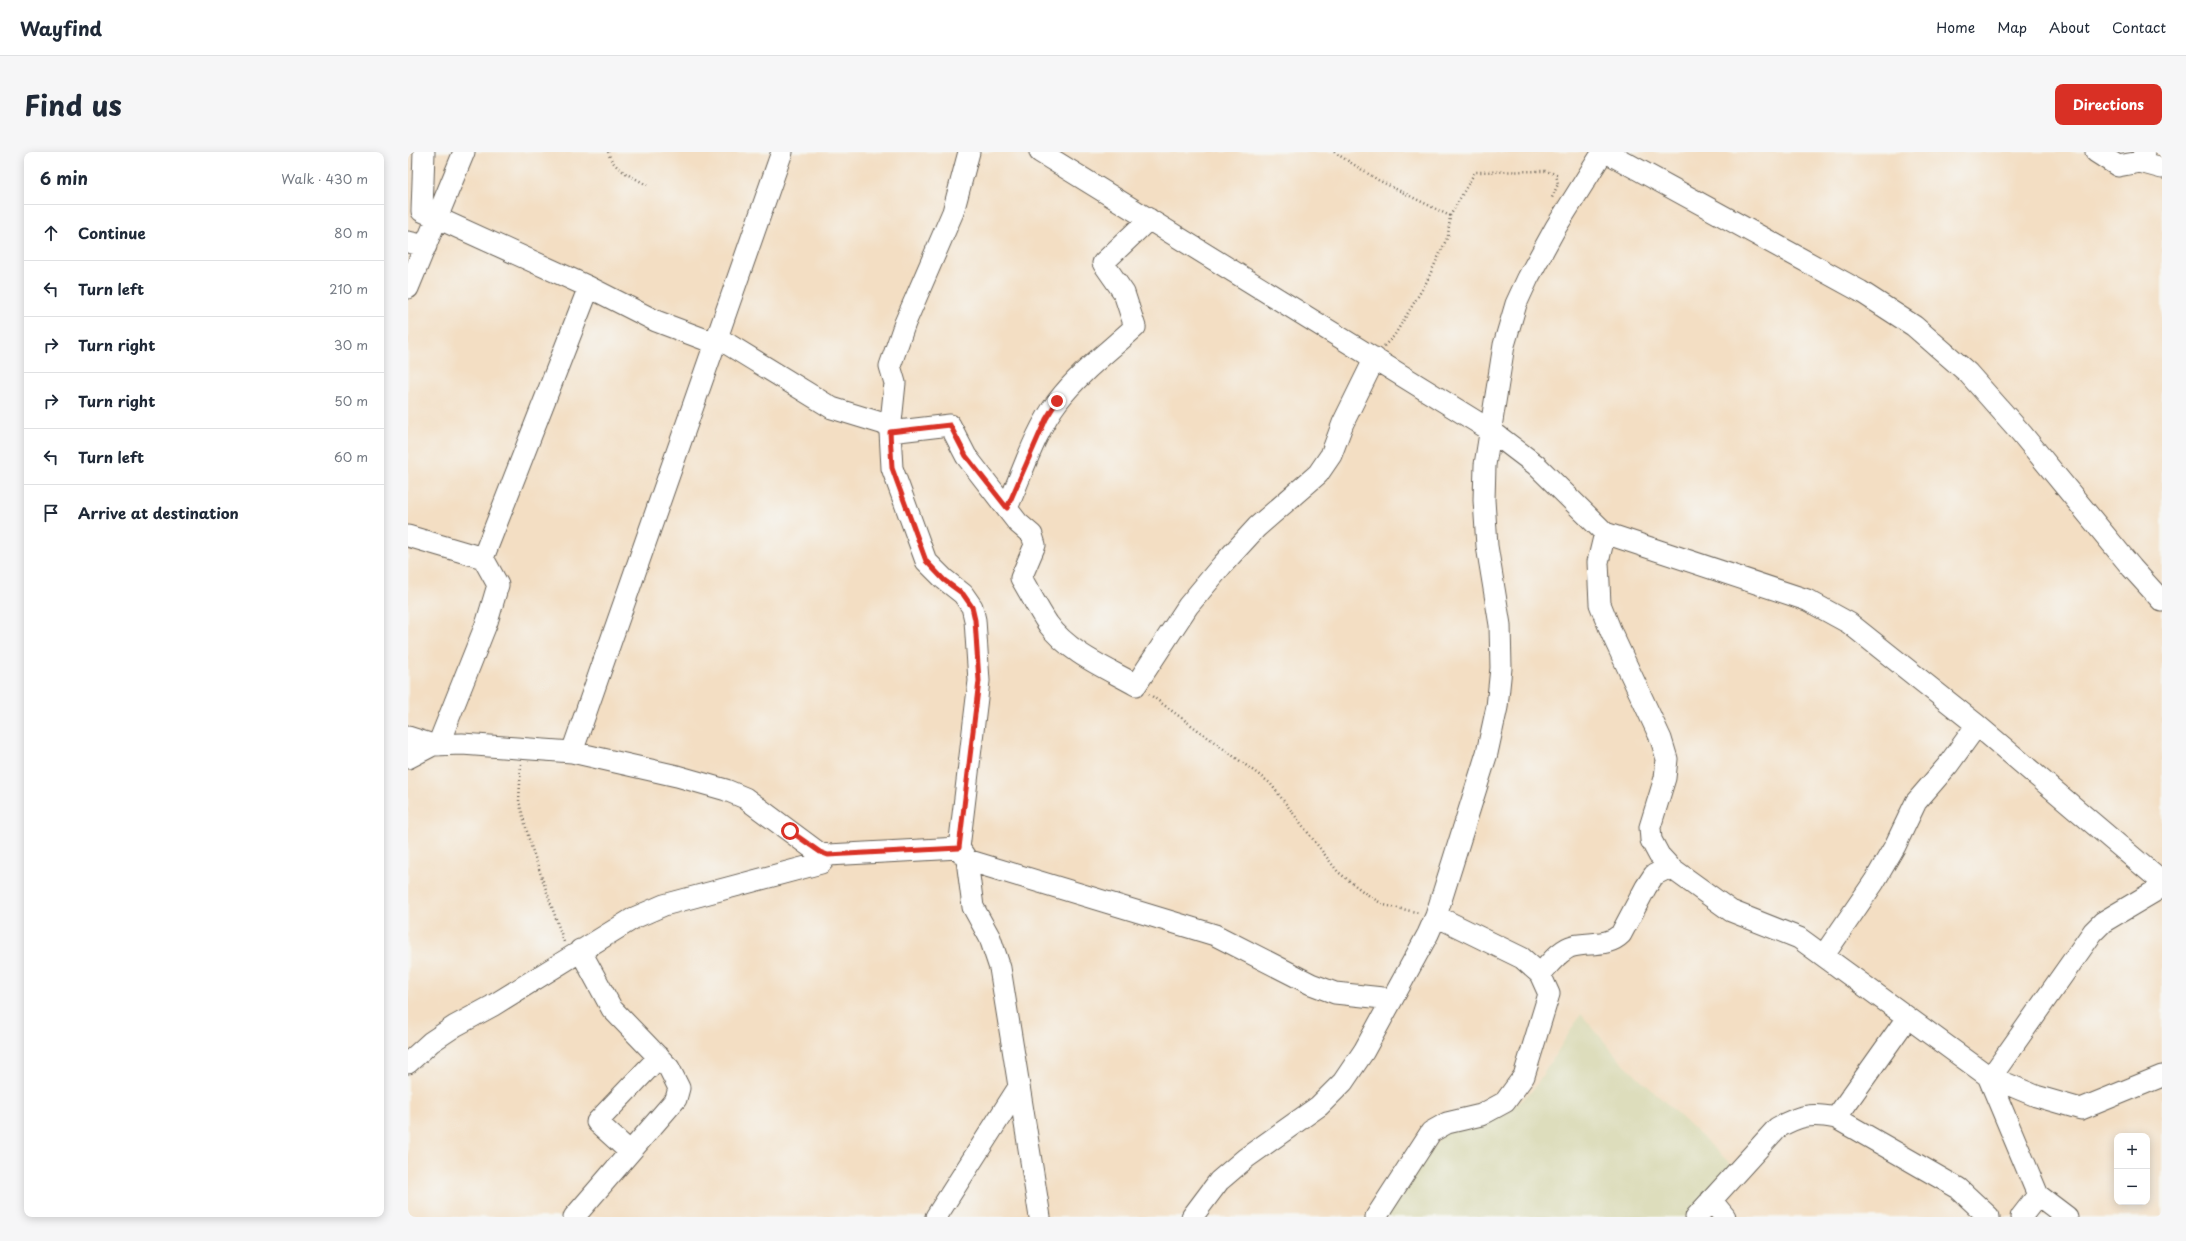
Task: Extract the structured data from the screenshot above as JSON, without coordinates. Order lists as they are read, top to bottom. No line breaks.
{"page":{"header":"Wayfind","nav":["Home","Map","About","Contact"],"title":"Find us","buttons":"Directions","heading":["6 min","Walk · 430 m"],"list":[["Continue","80 m"],["Turn left","210 m"],["Turn right","30 m"],["Turn right","50 m"],["Turn left","60 m"],"Arrive at destination"],"map_buttons":["+","−"]}}
